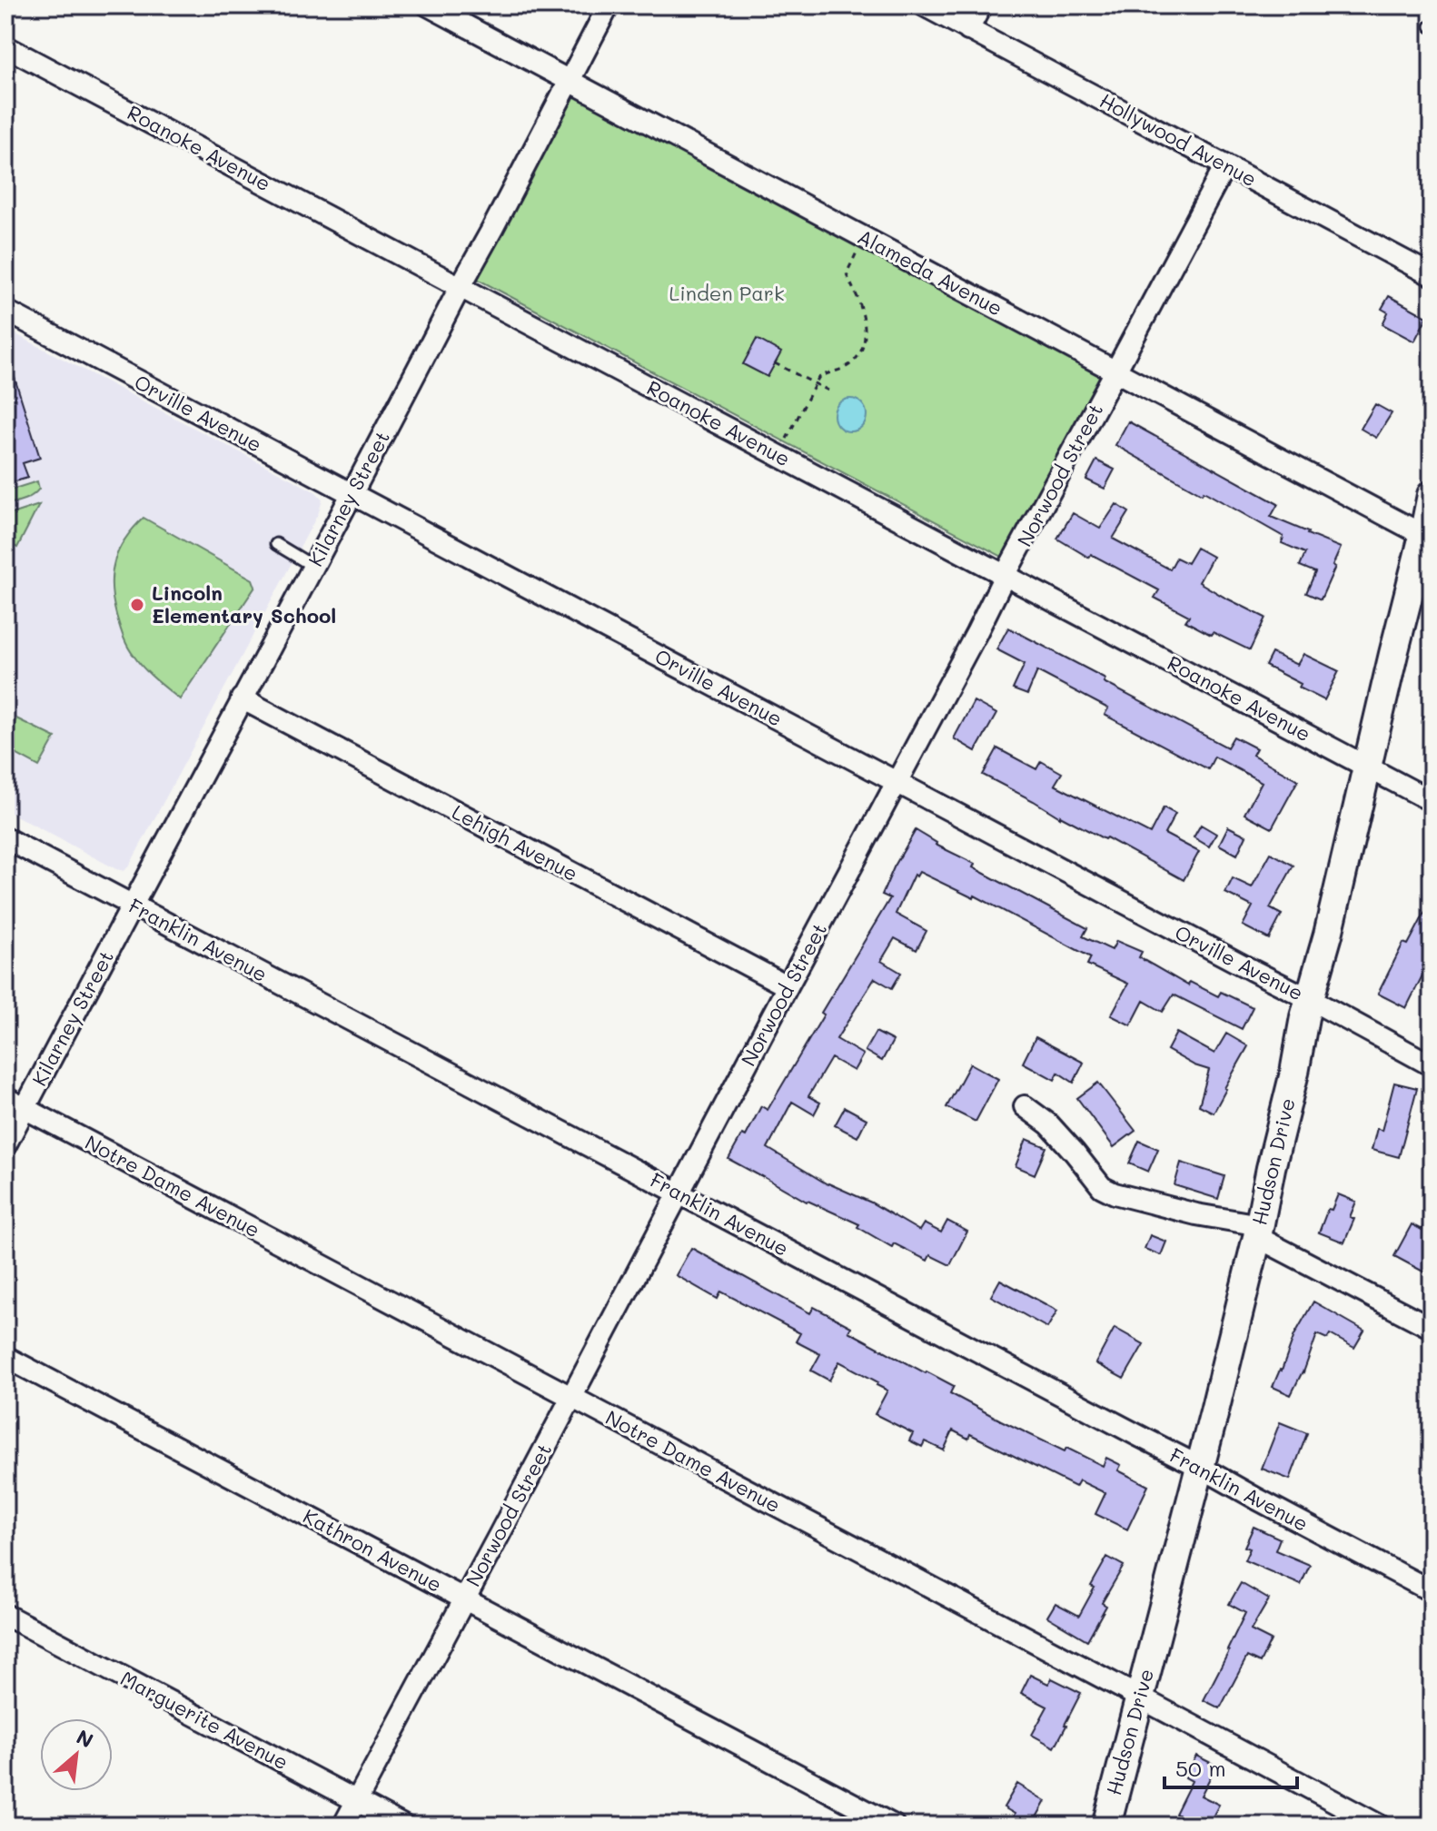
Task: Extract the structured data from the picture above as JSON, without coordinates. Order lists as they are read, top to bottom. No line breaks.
{"streets":{"street":["Hollywood Avenue","Roanoke Avenue","Alameda Avenue","Orville Avenue","Norwood Street","Kilarney Street","Lehigh Avenue","Franklin Avenue","Hudson Drive","Notre Dame Avenue","Kathron Avenue","Marguerite Avenue"]},"crossings":[["Hollywood Avenue","Norwood Street"],["Roanoke Avenue","Norwood Street"],["Roanoke Avenue","Kilarney Street"],["Roanoke Avenue","Hudson Drive"],["Alameda Avenue","Norwood Street"],["Alameda Avenue","Kilarney Street"],["Alameda Avenue","Hudson Drive"],["Orville Avenue","Norwood Street"],["Orville Avenue","Kilarney Street"],["Orville Avenue","Hudson Drive"],["Norwood Street","Lehigh Avenue"],["Norwood Street","Franklin Avenue"],["Norwood Street","Notre Dame Avenue"],["Norwood Street","Kathron Avenue"],["Norwood Street","Marguerite Avenue"],["Kilarney Street","Lehigh Avenue"],["Kilarney Street","Franklin Avenue"],["Kilarney Street","Notre Dame Avenue"],["Franklin Avenue","Hudson Drive"],["Hudson Drive","Notre Dame Avenue"]],"parks":["Linden Park"],"places":["Lincoln Elementary School"],"scale_bar":"50 m","north":"top right"}
